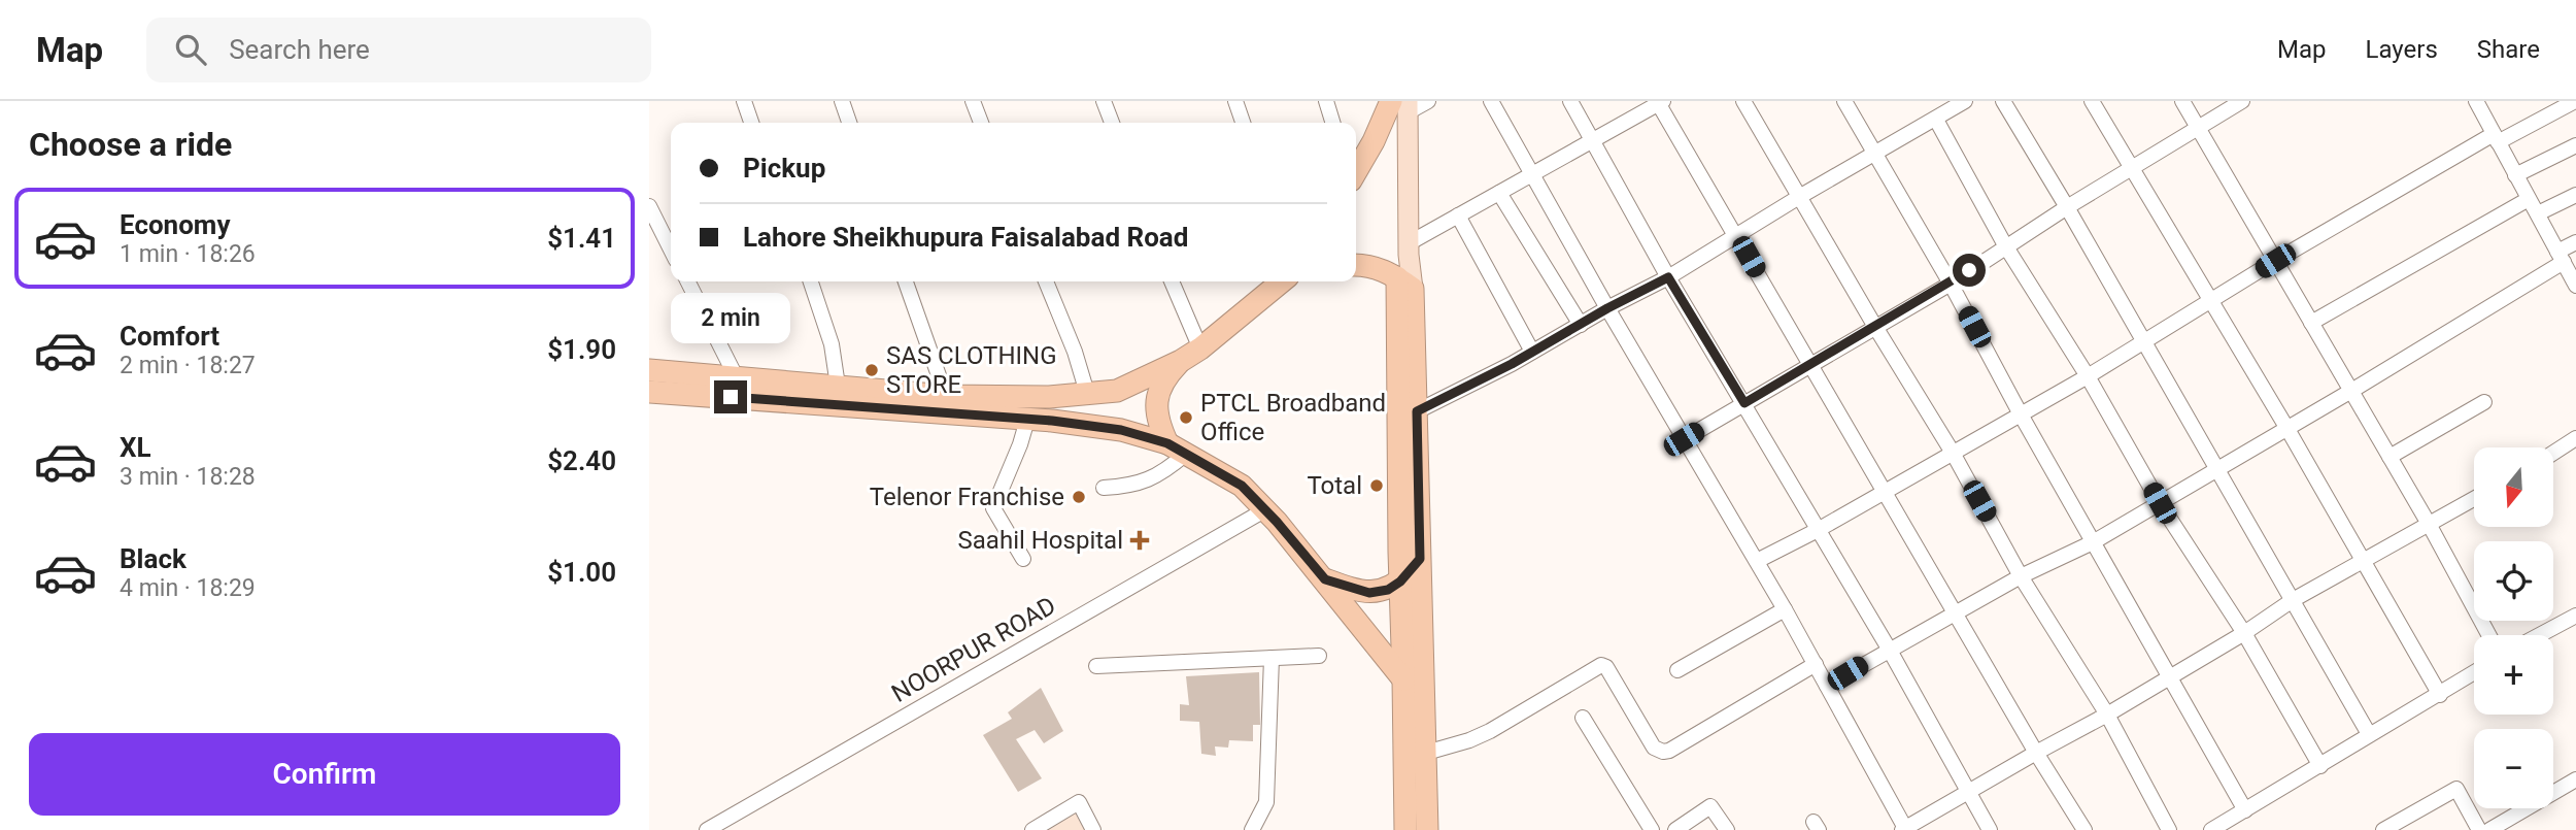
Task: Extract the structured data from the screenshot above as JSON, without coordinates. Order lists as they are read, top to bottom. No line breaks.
{"streets":{"street":["NOORPUR ROAD"]},"places":{"other":["SAS CLOTHING STORE","PTCL Broadband Office","Total","Telenor Franchise"],"health":["Saahil Hospital"]},"north":"bottom","page":{"header":"Map","search":"Search here","nav":["Map","Layers","Share"],"heading":"Choose a ride","banner":["Pickup","Lahore Sheikhupura Faisalabad Road"],"list":[{"name":"Economy","note":"1 min · 18:26","value":"$1.41"},{"name":"Comfort","note":"2 min · 18:27","value":"$1.90"},{"name":"XL","note":"3 min · 18:28","value":"$2.40"},{"name":"Black","note":"4 min · 18:29","value":"$1.00"}],"bubble":"2 min","map_buttons":["+","−"],"buttons":"Confirm"}}
